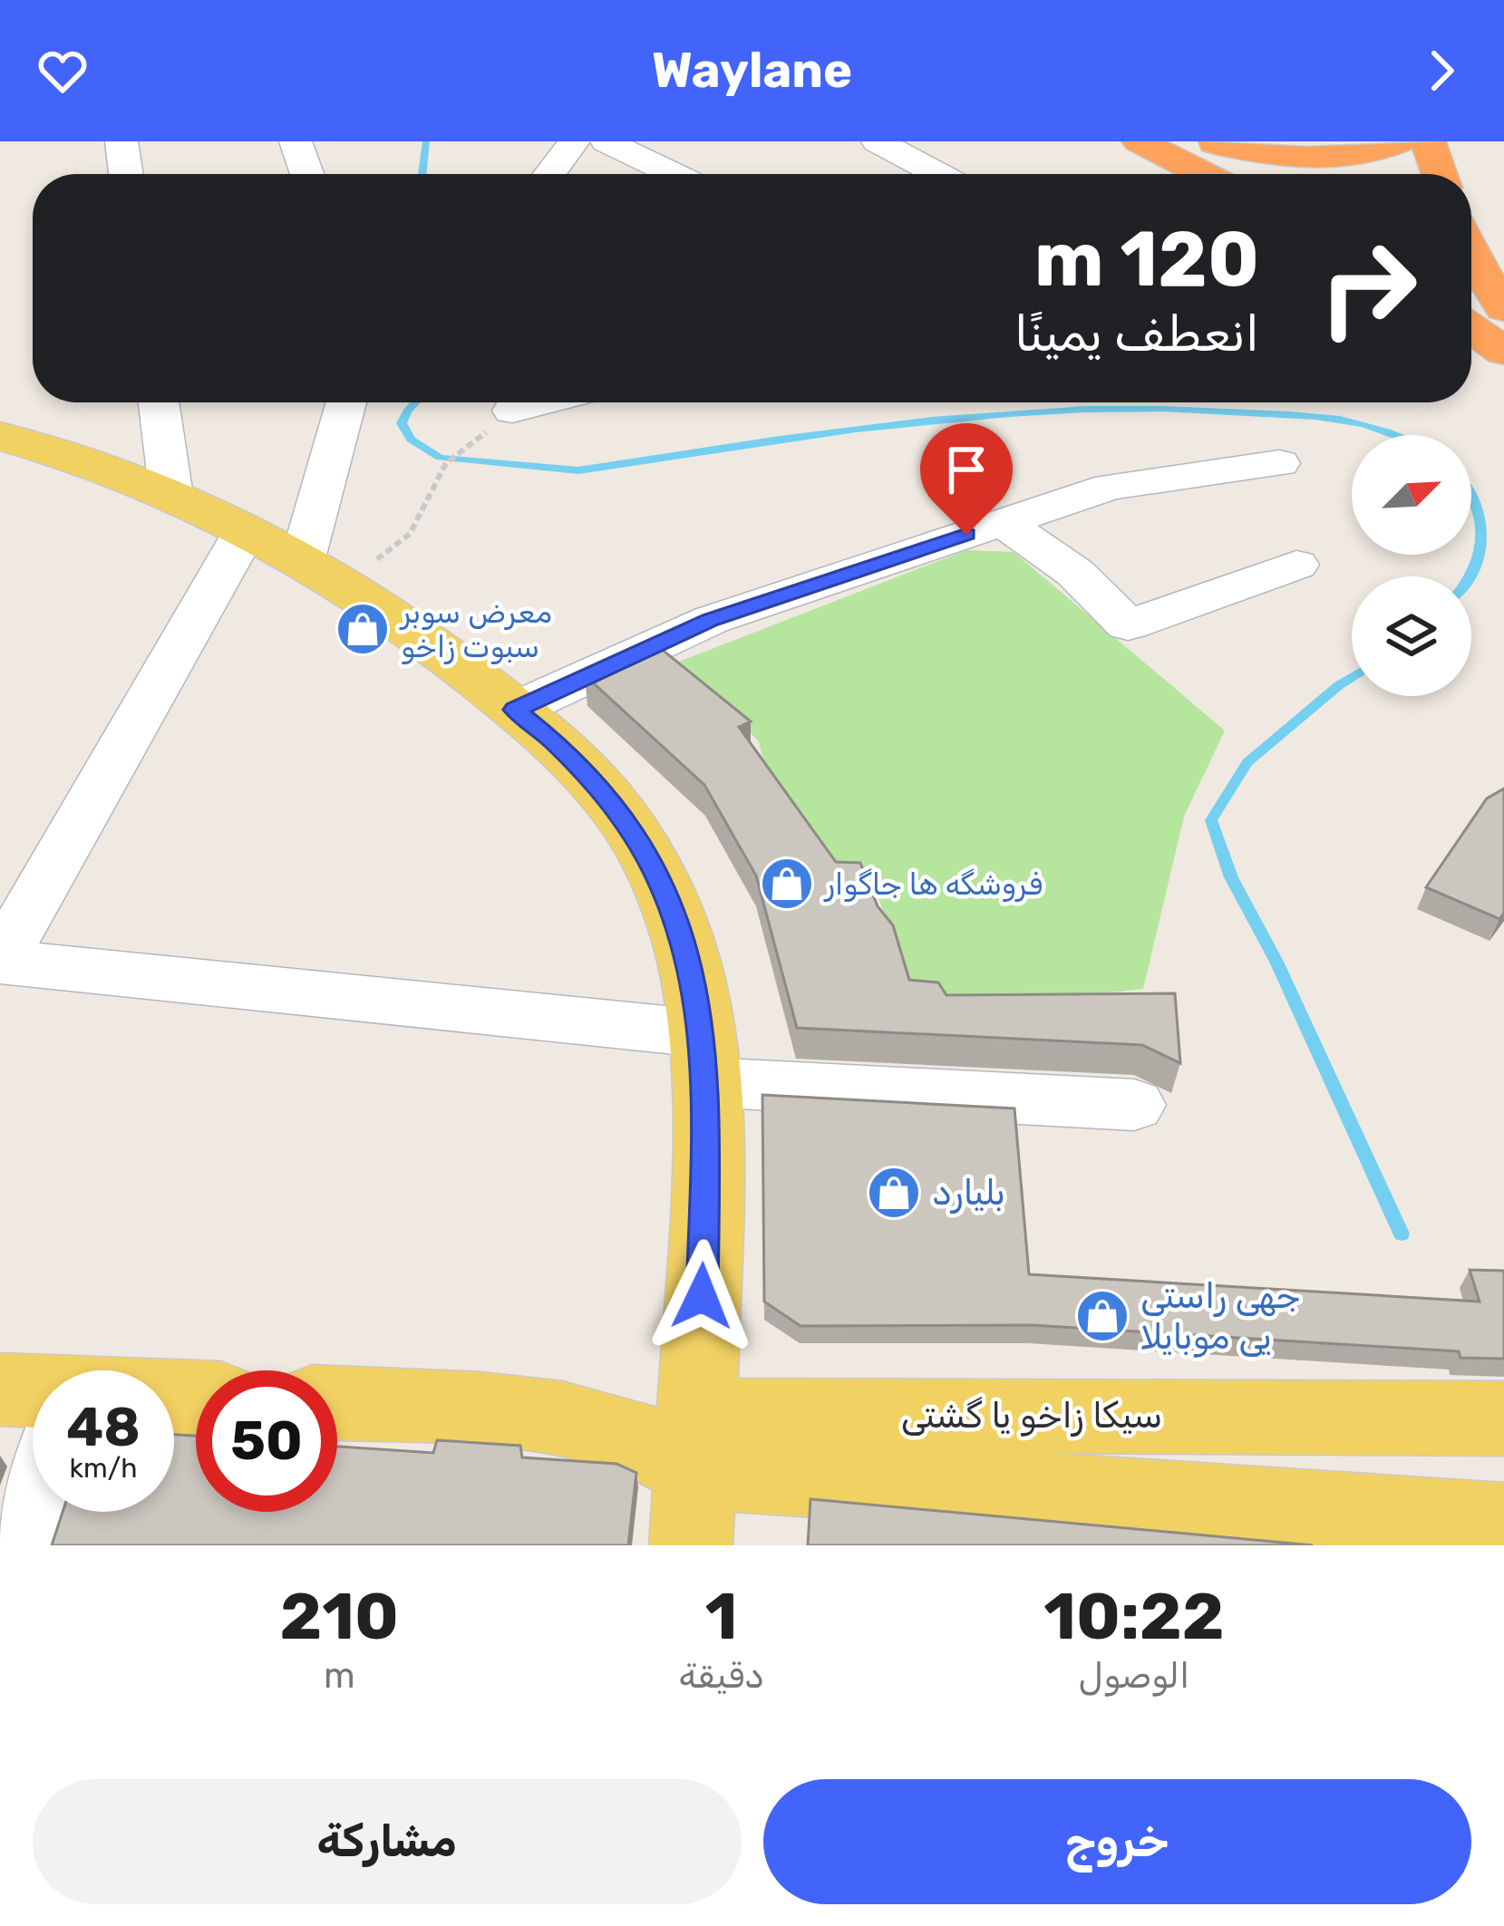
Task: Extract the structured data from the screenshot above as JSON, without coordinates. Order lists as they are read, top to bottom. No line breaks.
{"streets":{"main road":["سیکا زاخو یا گشتى"]},"places":{"shop":["معرض سوبر سبوت زاخو","فروشگه ها جاگوار","بليارد","جهى راستى يى موبايلا"]},"north":"top right","page":{"header":"Waylane","turn":["120 m","انعطف يمينًا"],"speed":"48 km/h","limit":"50","eta":["10:22","الوصول","1","دقيقة","210","m"],"buttons":["خروج","مشاركة"]}}
